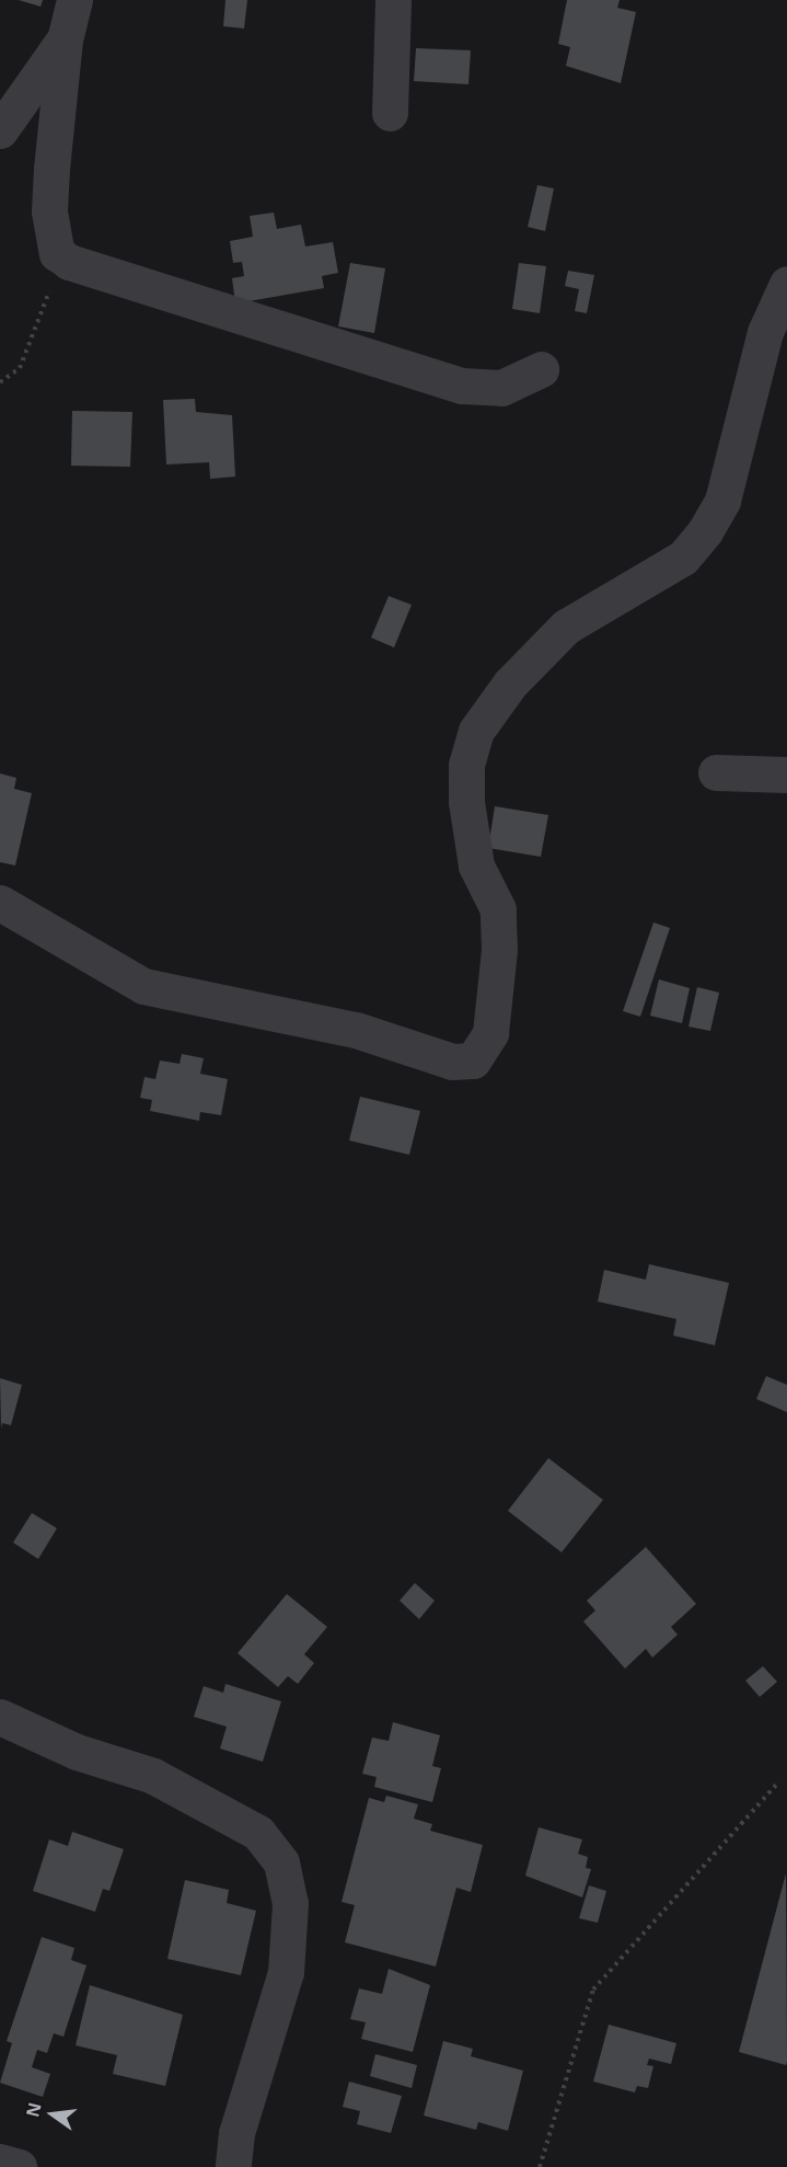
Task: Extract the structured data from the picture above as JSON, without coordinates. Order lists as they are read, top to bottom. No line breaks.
{"north":"left"}
